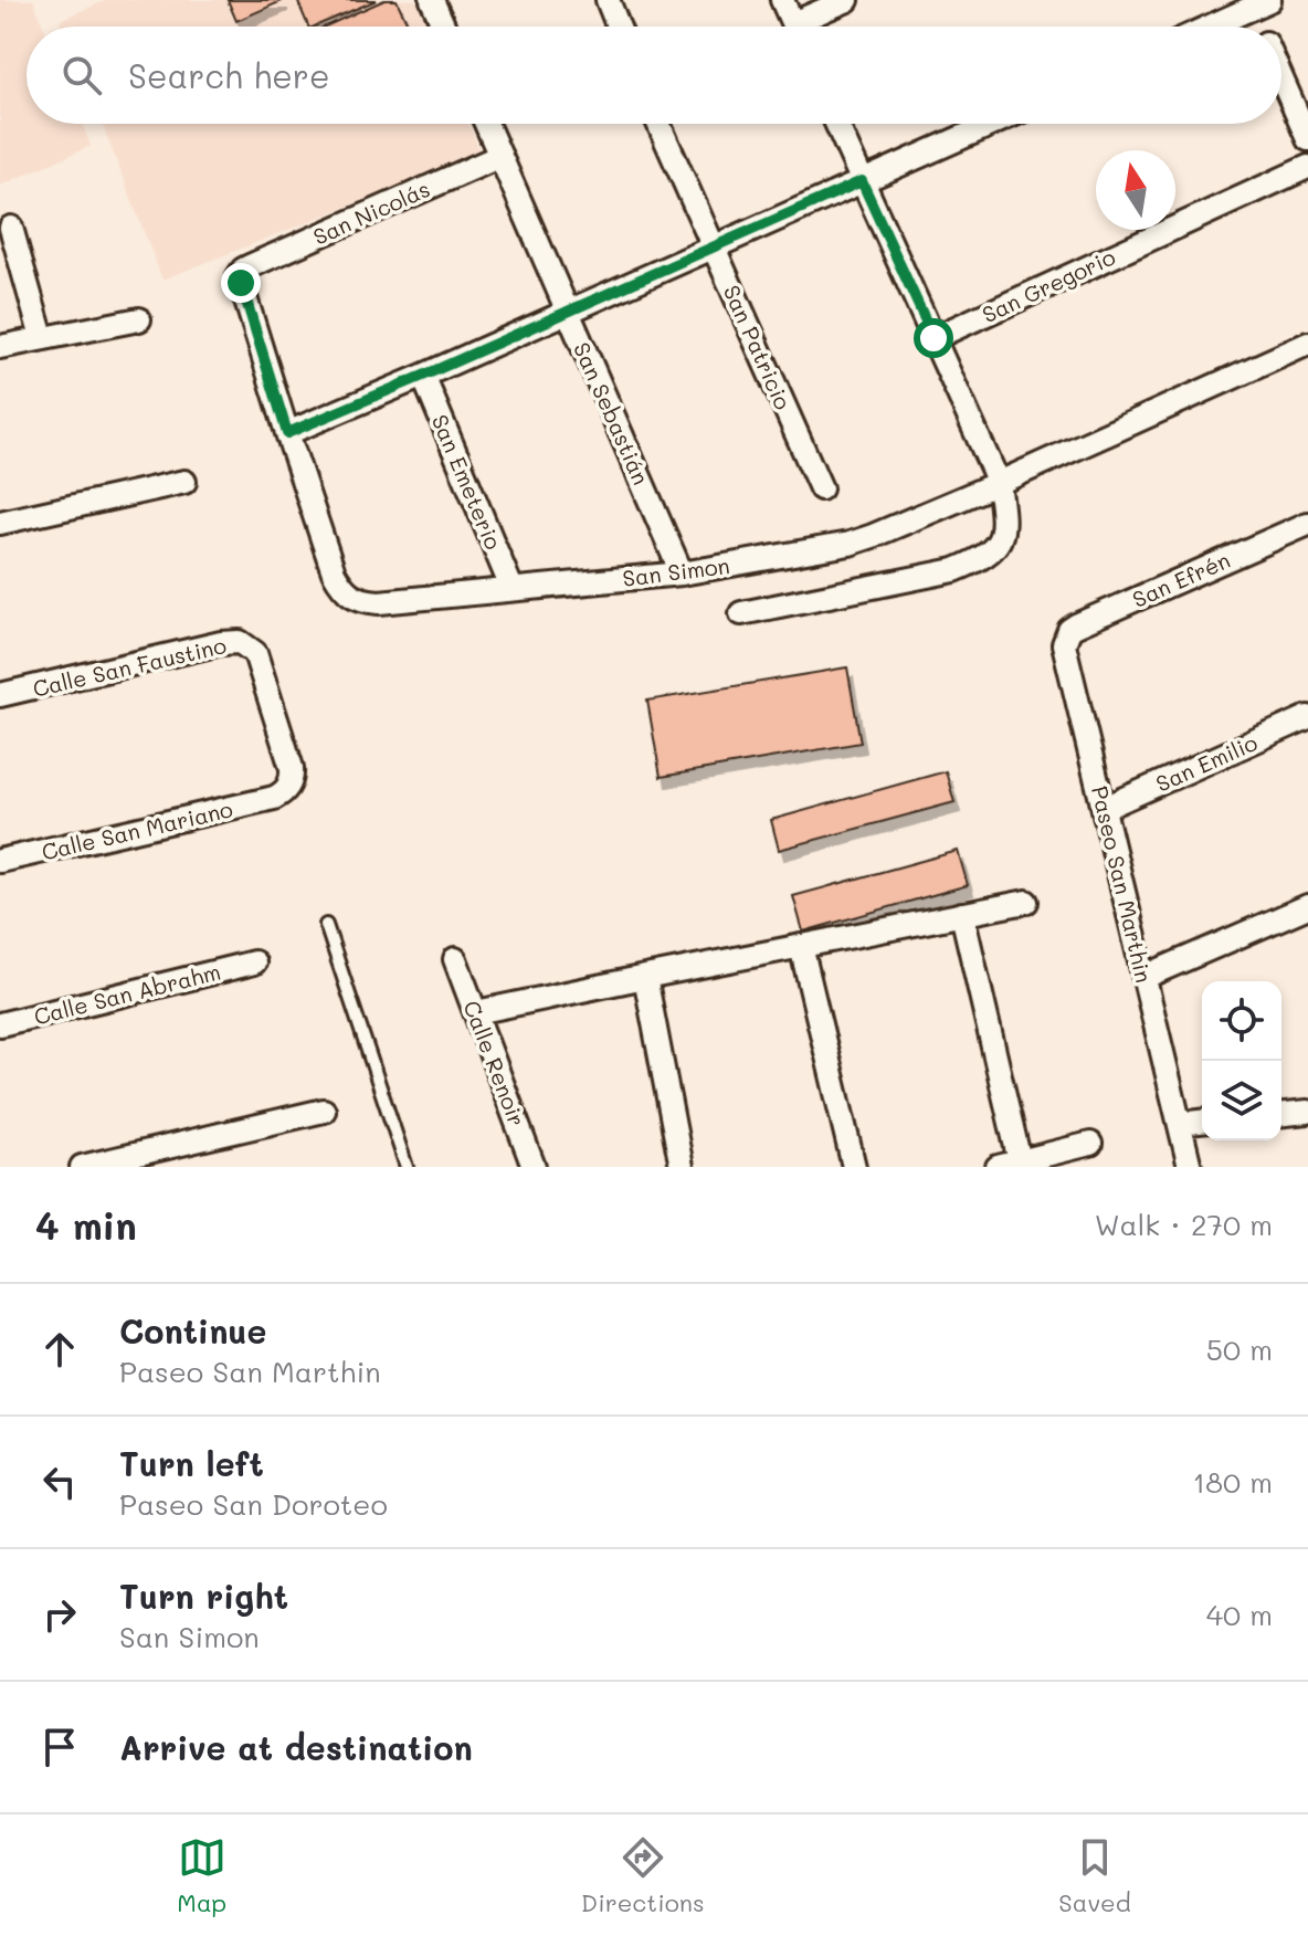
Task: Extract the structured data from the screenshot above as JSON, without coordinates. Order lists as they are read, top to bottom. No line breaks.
{"streets":{"street":["San Nicolás","San Gregorio","San Patricio","San Sebastián","San Emeterio","San Simon","San Efrén","Calle San Faustino","San Emilio","Calle San Mariano","Paseo San Marthin","Calle San Abrahm","Calle Renoir"]},"crossings":[["San Nicolás","San Sebastián"],["San Nicolás","San Simon"],["San Sebastián","San Simon"],["San Emeterio","San Simon"],["San Efrén","Paseo San Marthin"],["Calle San Faustino","Calle San Mariano"],["San Emilio","Paseo San Marthin"]],"north":"top","page":{"search":"Search here","heading":["4 min","Walk · 270 m"],"list":[["Continue","Paseo San Marthin","50 m"],["Turn left","Paseo San Doroteo","180 m"],["Turn right","San Simon","40 m"],"Arrive at destination"],"nav":["Map","Directions","Saved"]}}
